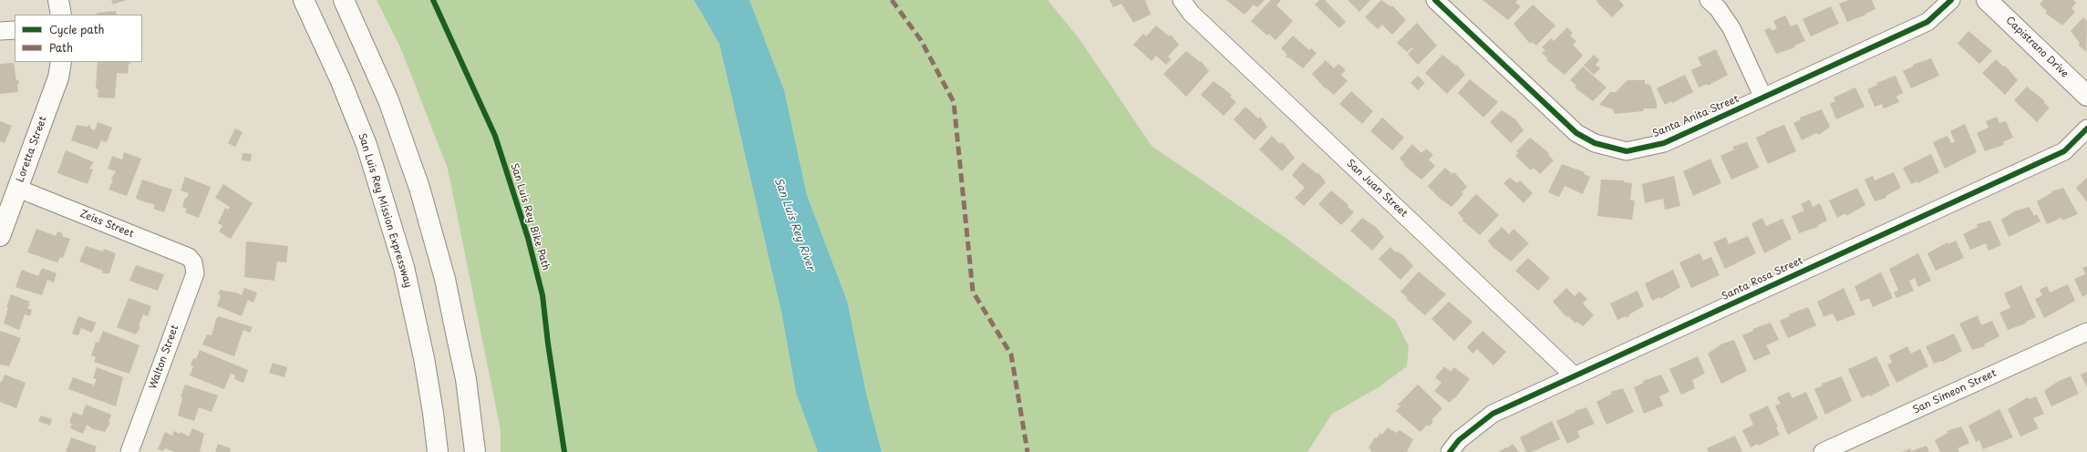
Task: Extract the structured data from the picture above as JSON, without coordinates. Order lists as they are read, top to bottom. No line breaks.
{"streets":{"main road":["Capistrano Drive","Loretta Street","San Luis Rey Mission Expressway"],"street":["Santa Anita Street","San Juan Street","Zeiss Street","Santa Rosa Street","Walton Street","San Simeon Street"],"cycle path":["San Luis Rey Bike Path"]},"crossings":[["Loretta Street","Zeiss Street"],["San Juan Street","Santa Rosa Street"],["Zeiss Street","Walton Street"]],"water":["San Luis Rey River"],"legend":["Cycle path","Path"]}
